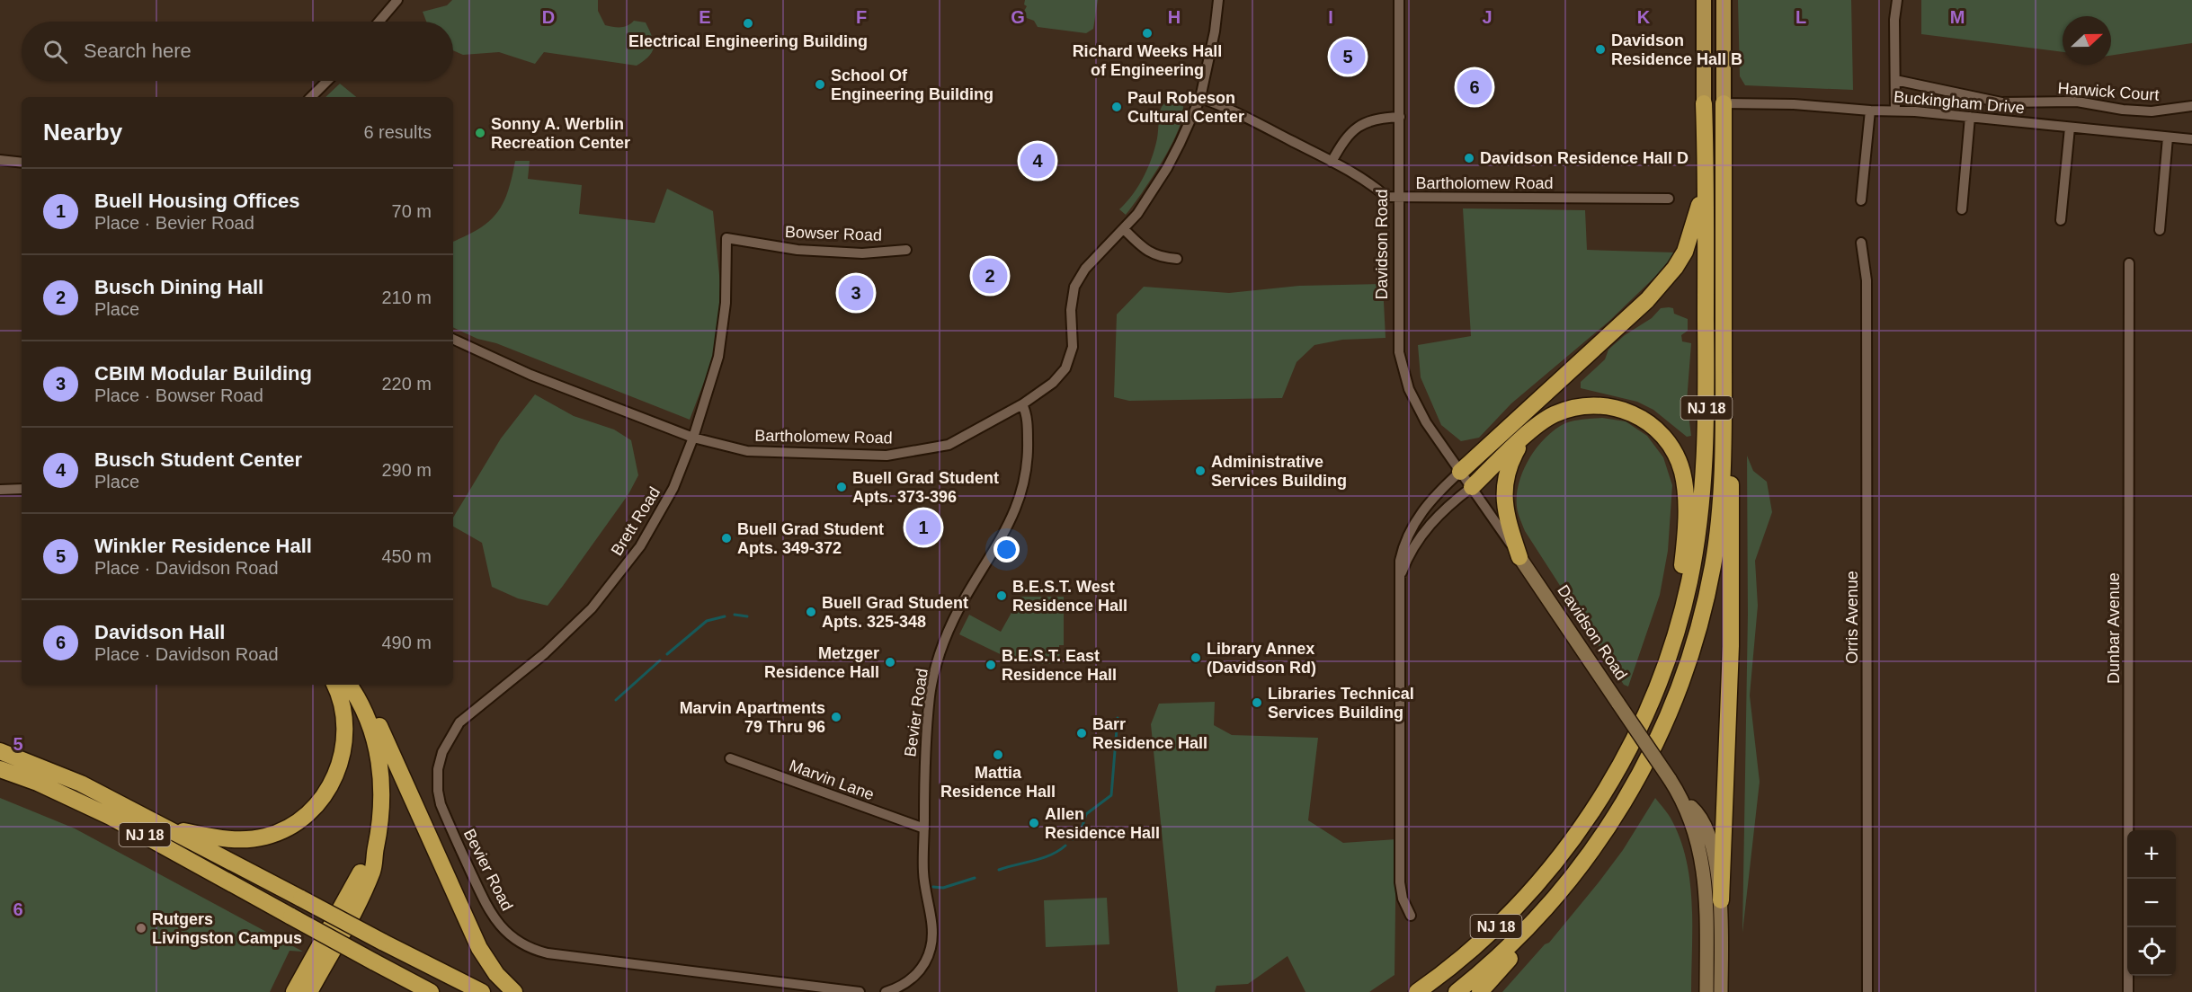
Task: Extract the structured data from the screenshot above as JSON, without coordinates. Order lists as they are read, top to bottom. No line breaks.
{"streets":{"highway":["NJ 18"],"main road":["Davidson Road"],"street":["Harwick Court","Buckingham Drive","Bartholomew Road","Bowser Road","Brett Road","Orris Avenue","Dunbar Avenue","Bevier Road","Marvin Lane"]},"crossings":[["Buckingham Drive","NJ 18"],["Bartholomew Road","Davidson Road"],["Bartholomew Road","Brett Road"],["Bartholomew Road","Bevier Road"],["Bowser Road","Brett Road"],["Brett Road","Bevier Road"],["Bevier Road","Marvin Lane"]],"places":["Electrical Engineering Building","Richard Weeks Hall of Engineering","Davidson Residence Hall B","School Of Engineering Building","Paul Robeson Cultural Center","Sonny A. Werblin Recreation Center","Davidson Residence Hall D","Administrative Services Building","Buell Grad Student Apts. 373-396","Buell Grad Student Apts. 349-372","B.E.S.T. West Residence Hall","Buell Grad Student Apts. 325-348","Library Annex (Davidson Rd)","Metzger Residence Hall","B.E.S.T. East Residence Hall","Libraries Technical Services Building","Marvin Apartments 79 Thru 96","Barr Residence Hall","Mattia Residence Hall","Allen Residence Hall","Rutgers Livingston Campus"],"north":"right","page":{"search":"Search here","pins":["5","6","4","2","3","1"],"heading":["Nearby","6 results"],"list":[{"mark":"1","name":"Buell Housing Offices","note":"Place · Bevier Road","value":"70 m"},{"mark":"2","name":"Busch Dining Hall","note":"Place","value":"210 m"},{"mark":"3","name":"CBIM Modular Building","note":"Place · Bowser Road","value":"220 m"},{"mark":"4","name":"Busch Student Center","note":"Place","value":"290 m"},{"mark":"5","name":"Winkler Residence Hall","note":"Place · Davidson Road","value":"450 m"},{"mark":"6","name":"Davidson Hall","note":"Place · Davidson Road","value":"490 m"}],"map_buttons":["+","−"]},"grid":{"columns":["D","E","F","G","H","I","J","K","L","M"],"rows":["5","6"]}}
